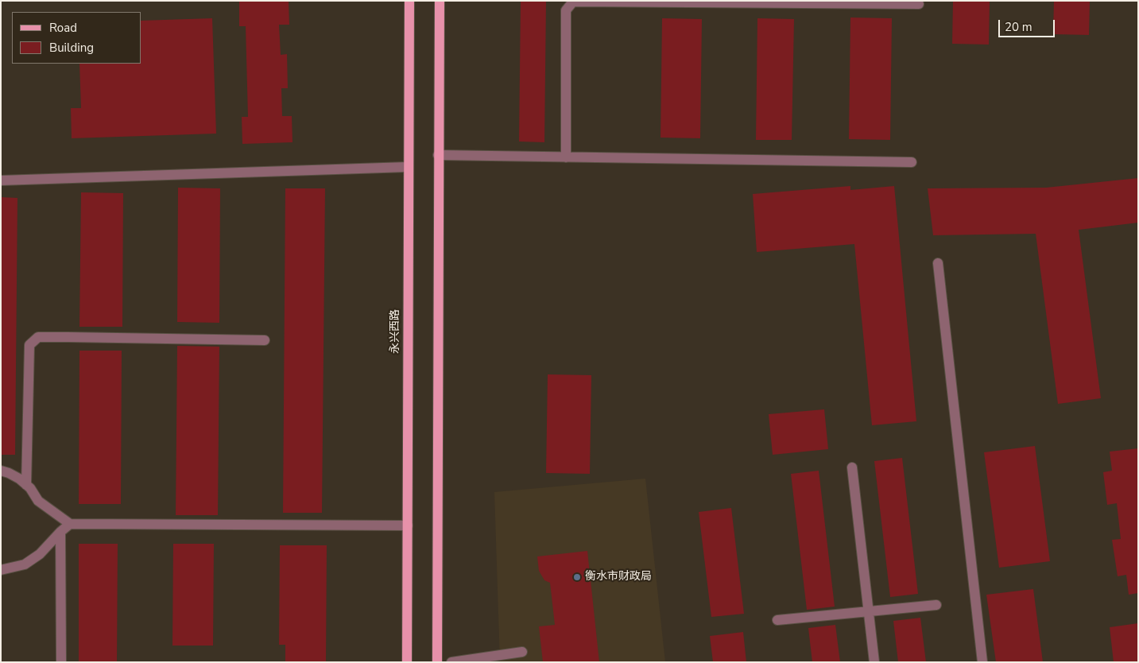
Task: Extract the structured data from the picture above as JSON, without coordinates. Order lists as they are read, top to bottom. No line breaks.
{"streets":{"main road":["永兴西路"]},"places":["衡水市财政局"],"legend":["Road","Building"],"scale_bar":"20 m"}
